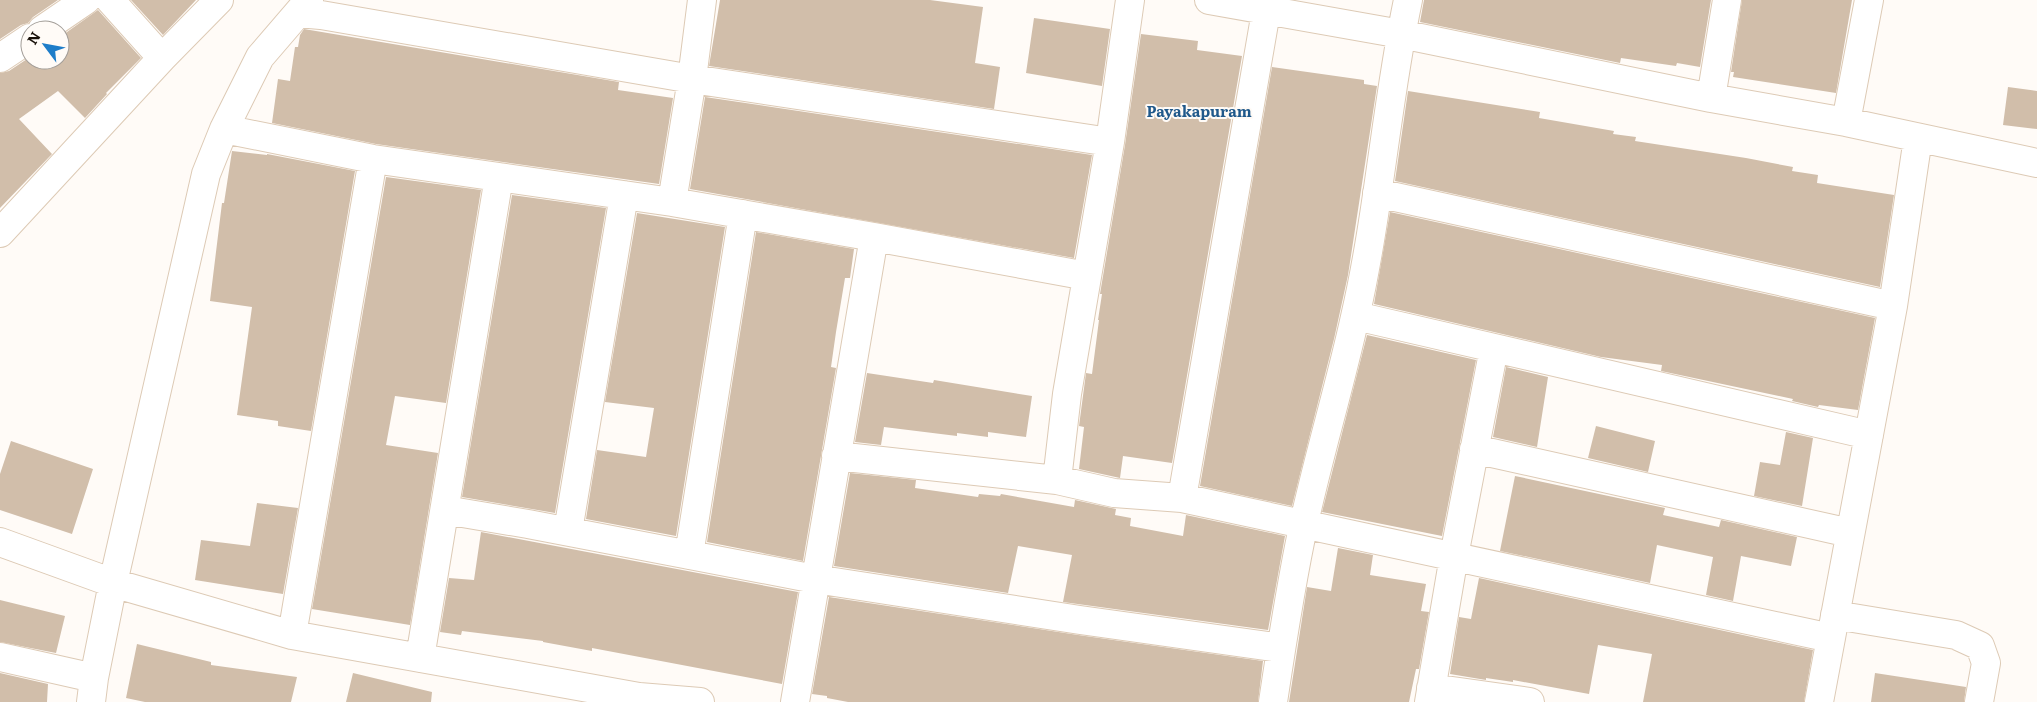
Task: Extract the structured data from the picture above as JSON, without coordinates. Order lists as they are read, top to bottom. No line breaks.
{"districts":["Payakapuram"],"north":"top left"}
